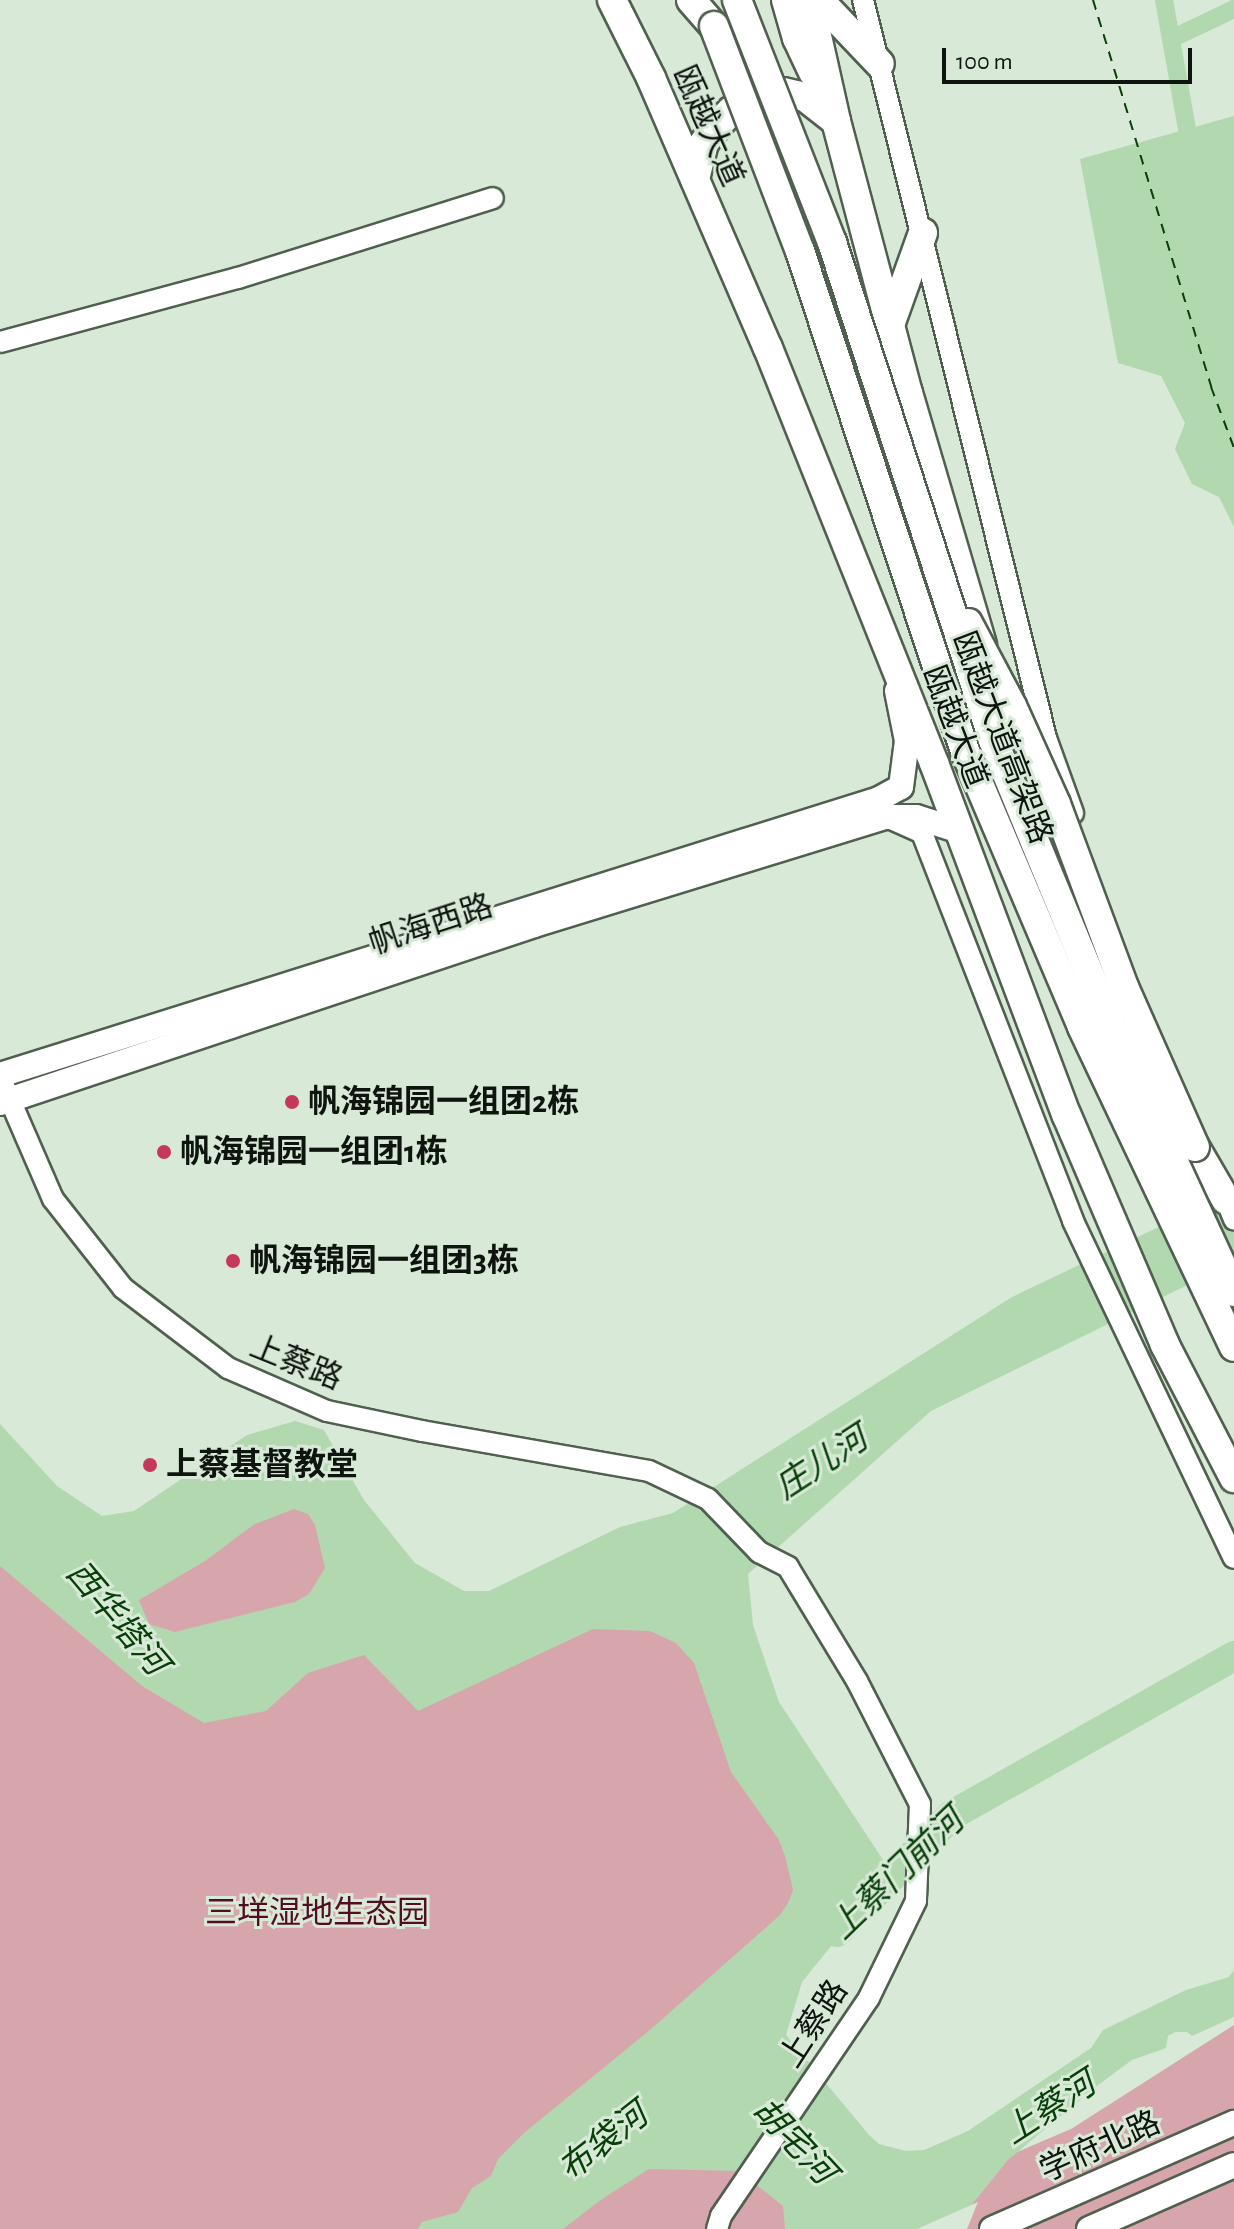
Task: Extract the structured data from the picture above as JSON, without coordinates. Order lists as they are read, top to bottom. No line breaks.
{"streets":{"highway":["瓯越大道","瓯越大道高架路"],"main road":["帆海西路","学府北路"],"street":["上蔡路"]},"crossings":[["瓯越大道","瓯越大道高架路"],["帆海西路","上蔡路"]],"water":["庄儿河","西华塔河","上蔡门前河","上蔡河","胡宅河","布袋河"],"parks":["三垟湿地生态园"],"places":["帆海锦园一组团2栋","帆海锦园一组团1栋","帆海锦园一组团3栋","上蔡基督教堂"],"scale_bar":"100 m"}
